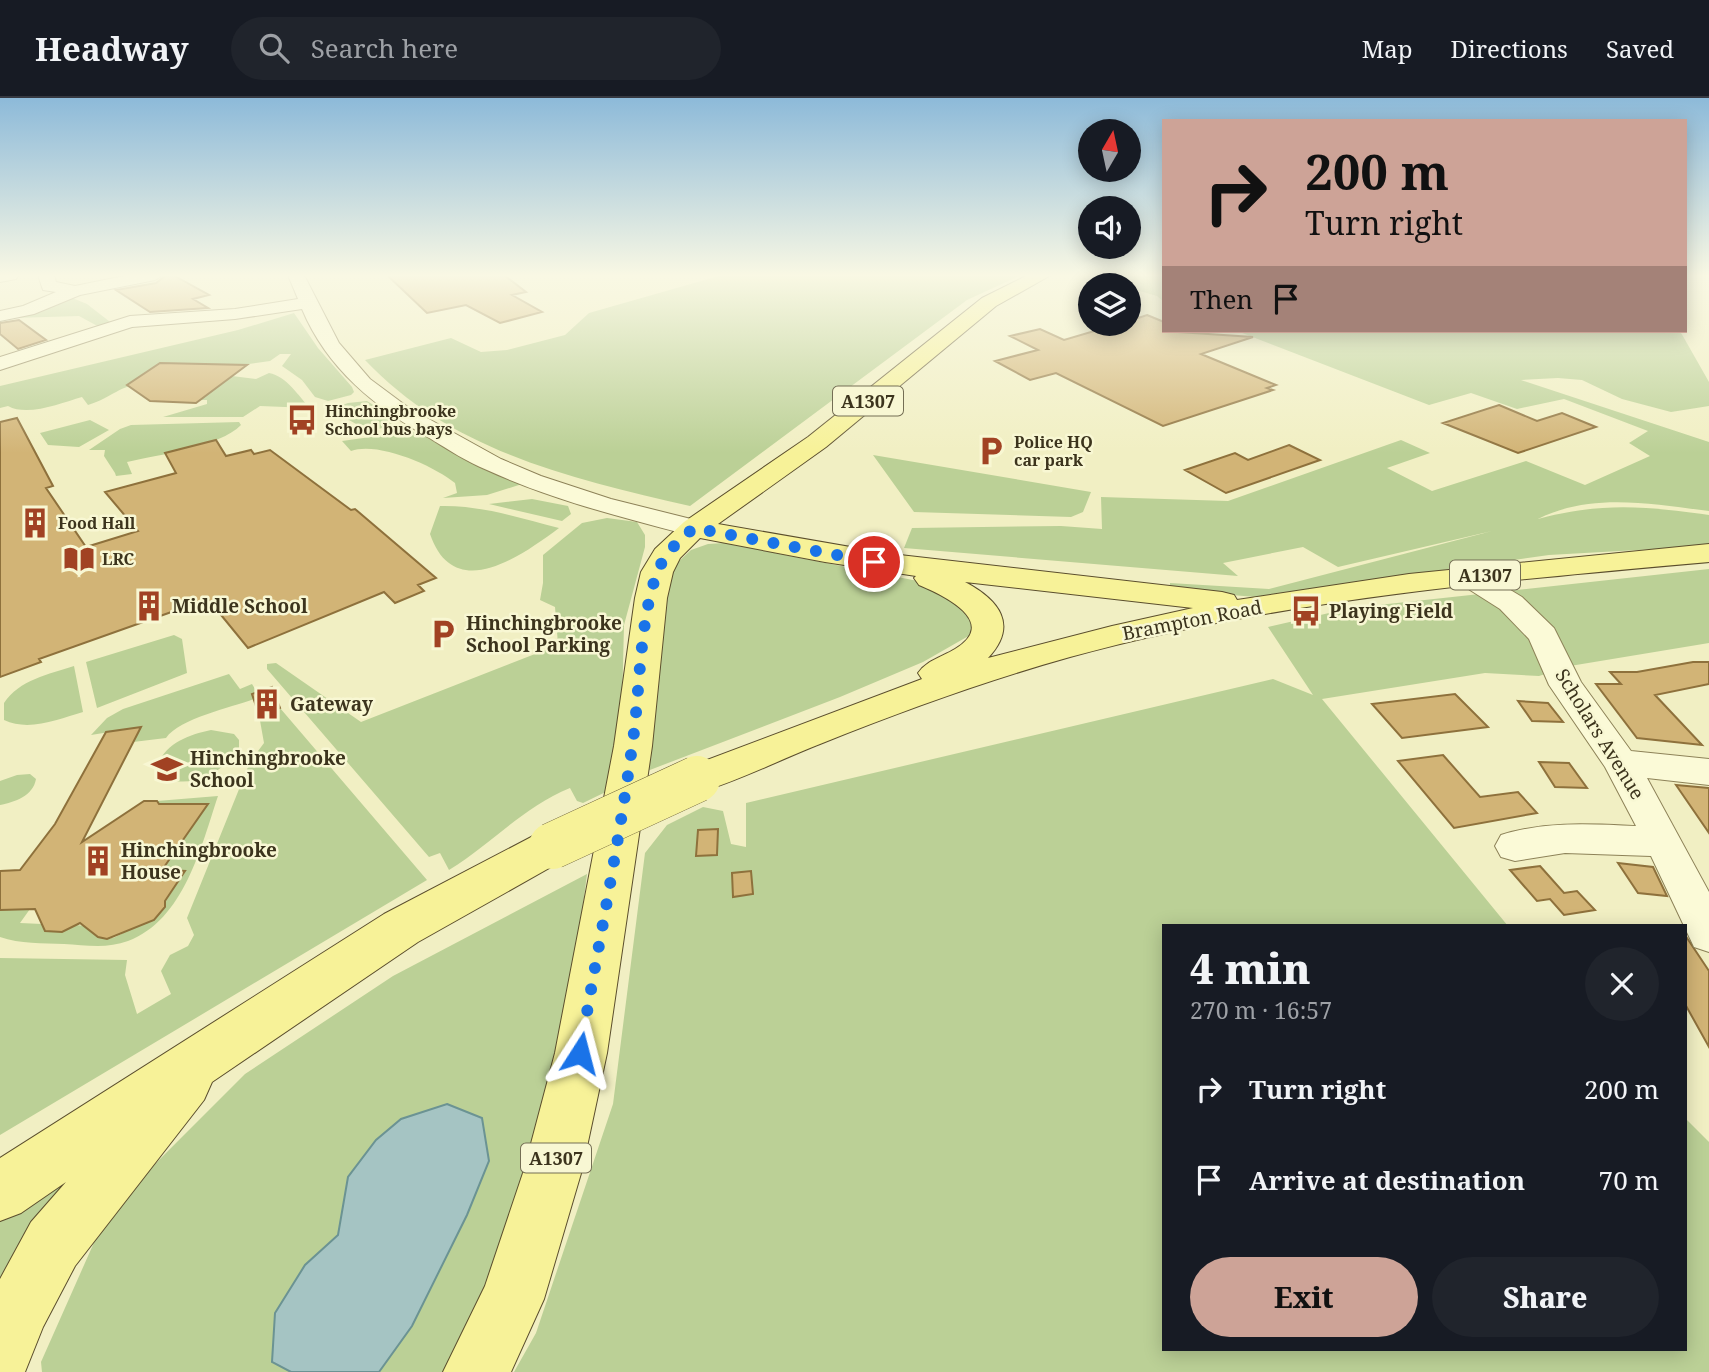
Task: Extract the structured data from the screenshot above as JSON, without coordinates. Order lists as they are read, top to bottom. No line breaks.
{"streets":{"main road":["A1307","Brampton Road"],"street":["Scholars Avenue"]},"crossings":[["A1307","Brampton Road"],["Brampton Road","Scholars Avenue"]],"places":{"bus stop":["Hinchingbrooke School bus bays","Playing Field"],"parking":["Police HQ car park","Hinchingbrooke School Parking"],"building":["Food Hall","Middle School","Gateway","Hinchingbrooke House"],"library":["LRC"],"school or university":["Hinchingbrooke School"]},"north":"top","page":{"header":"Headway","search":"Search here","nav":["Map","Directions","Saved"],"turn":["200 m","Turn right"],"then":"Then","heading":["4 min","270 m · 16:57"],"list":[{"name":"Turn right","value":"200 m"},{"name":"Arrive at destination","value":"70 m"}],"buttons":["Exit","Share"]}}
